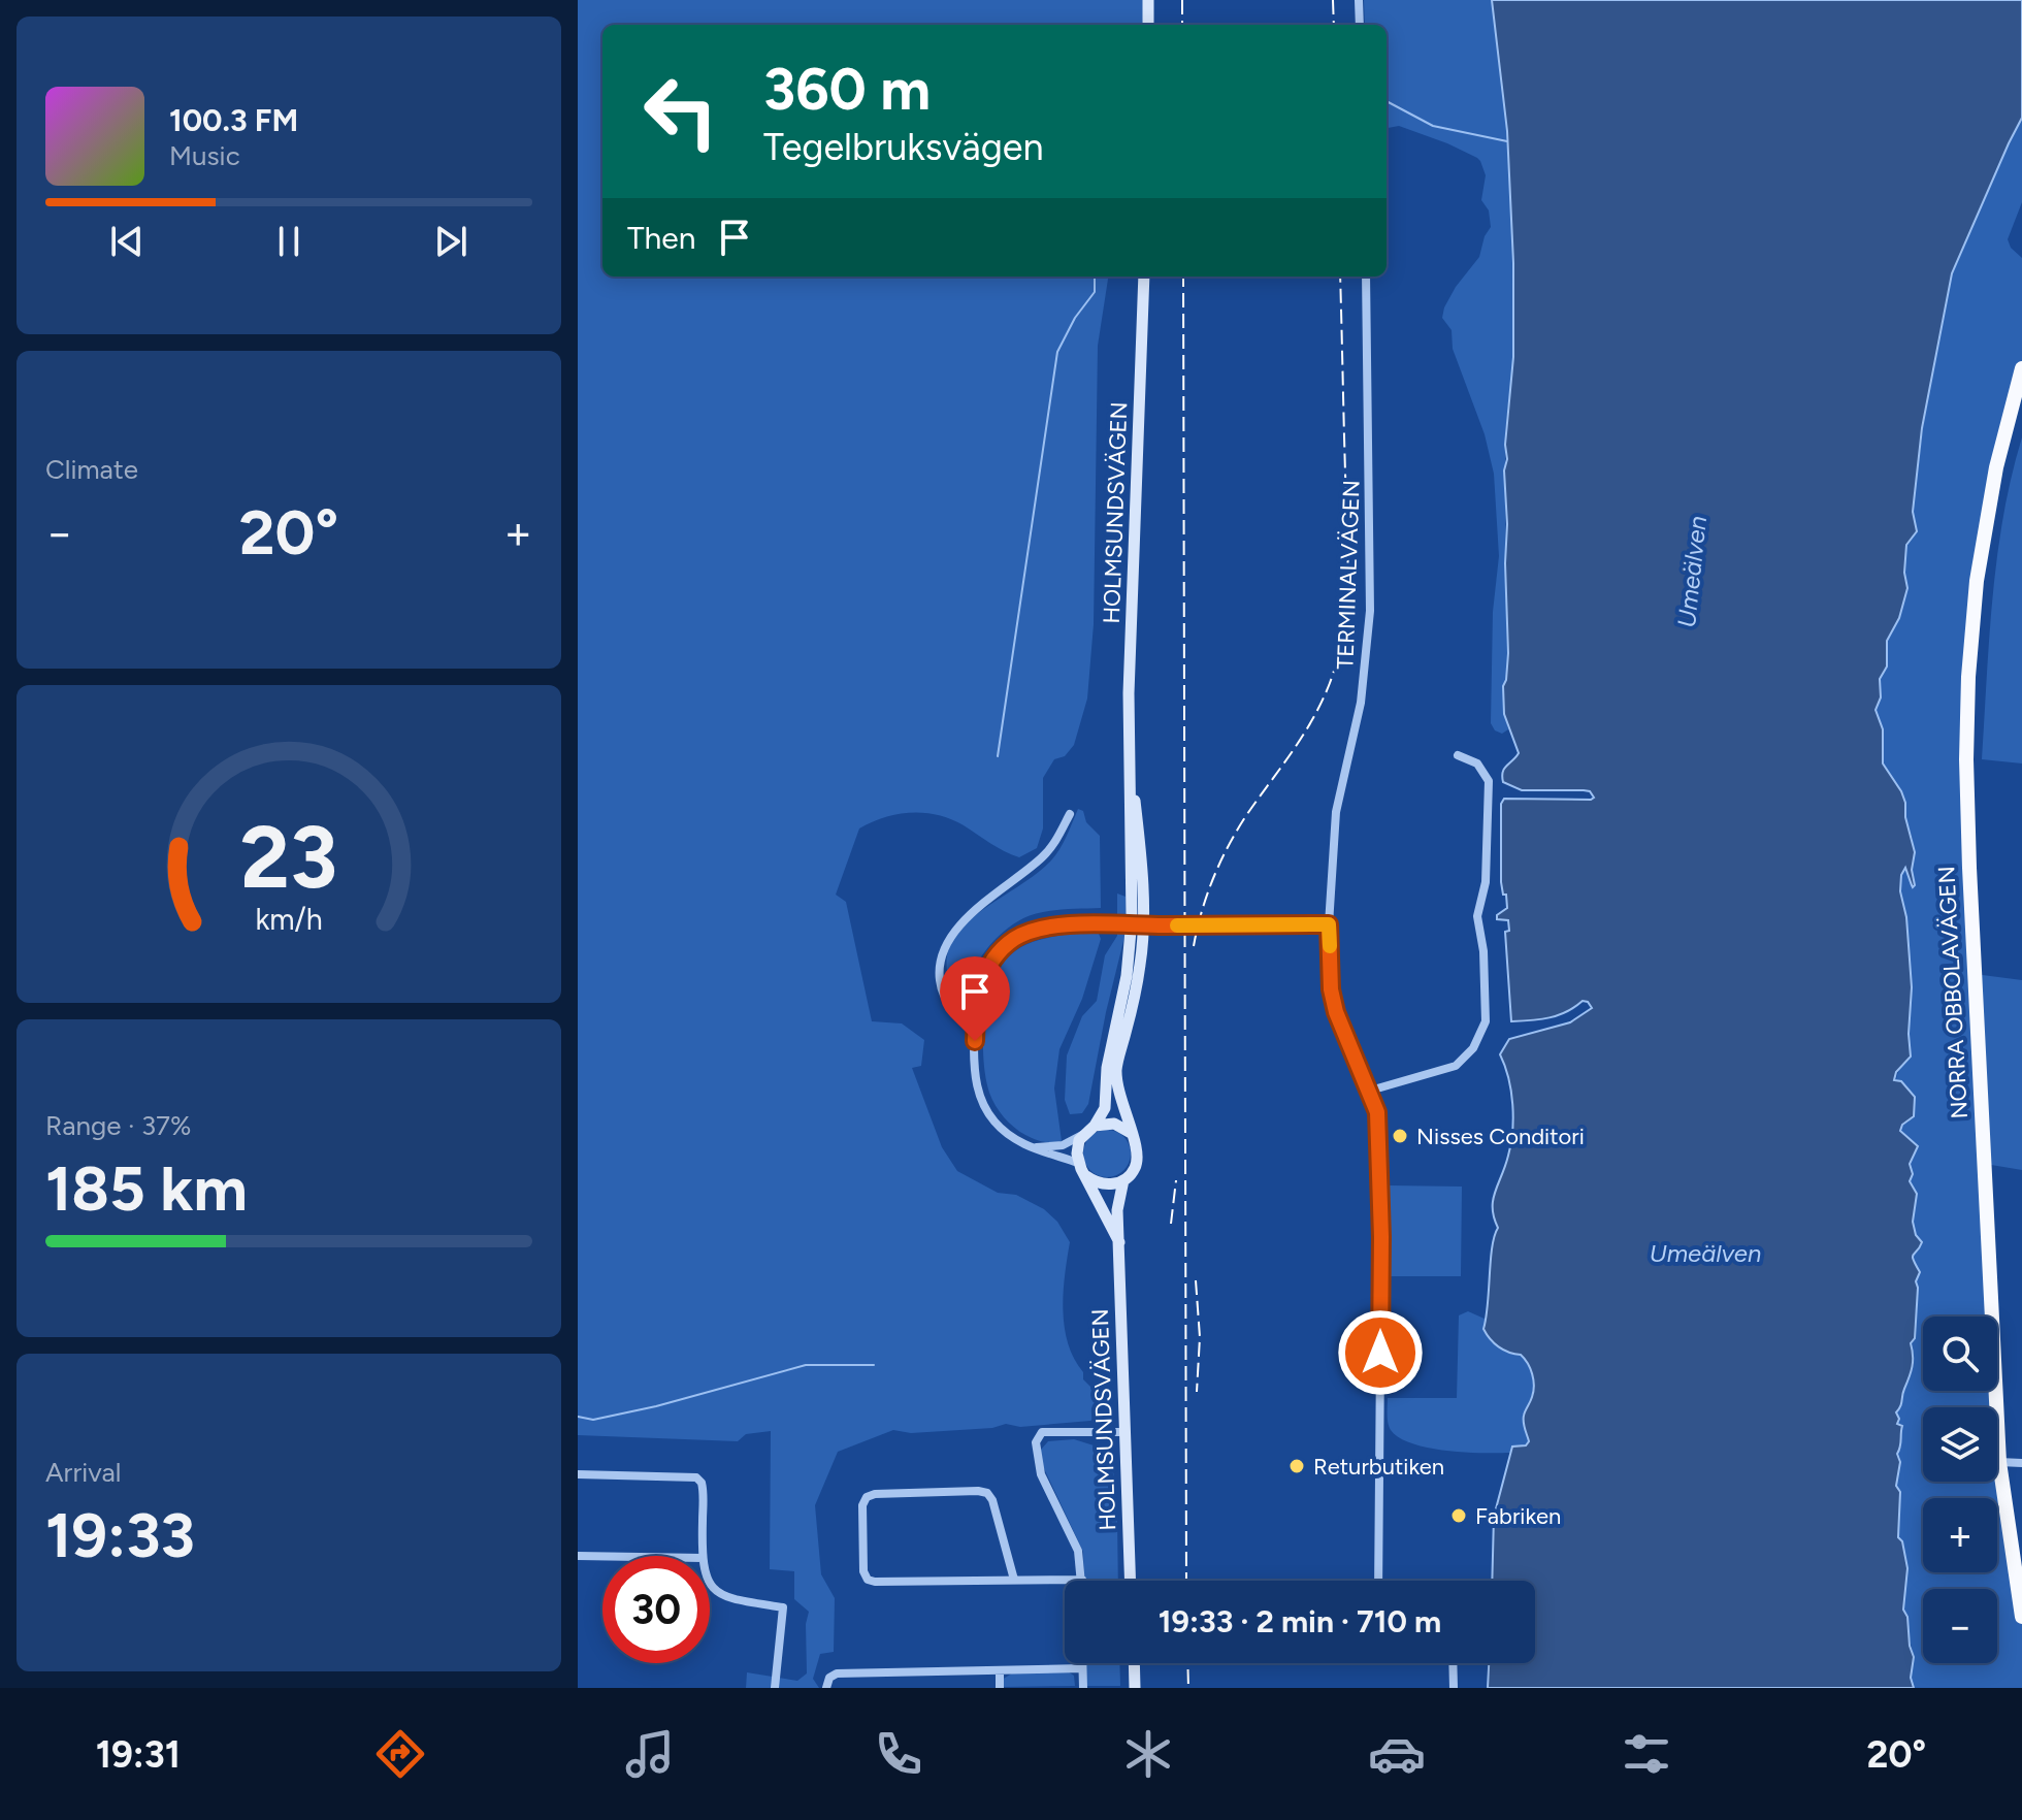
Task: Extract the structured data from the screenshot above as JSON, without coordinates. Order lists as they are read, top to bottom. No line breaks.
{"streets":{"highway":["NORRA OBBOLAVÄGEN"],"main road":["HOLMSUNDSVÄGEN"],"street":["TERMINALVÄGEN"]},"water":["Umeälven"],"places":["Nisses Conditori","Returbutiken","Fabriken"],"page":{"turn":["360 m","Tegelbruksvägen"],"song":["100.3 FM","Music"],"then":"Then","tile":["Climate",["Range · 37%","185 km"],["Arrival","19:33"]],"heat":["−","20°","+"],"map_buttons":["+","−"],"limit":"30","trip":"19:33 · 2 min · 710 m","tabs":["19:31","20°"],"gauge":["23","km/h"]}}
